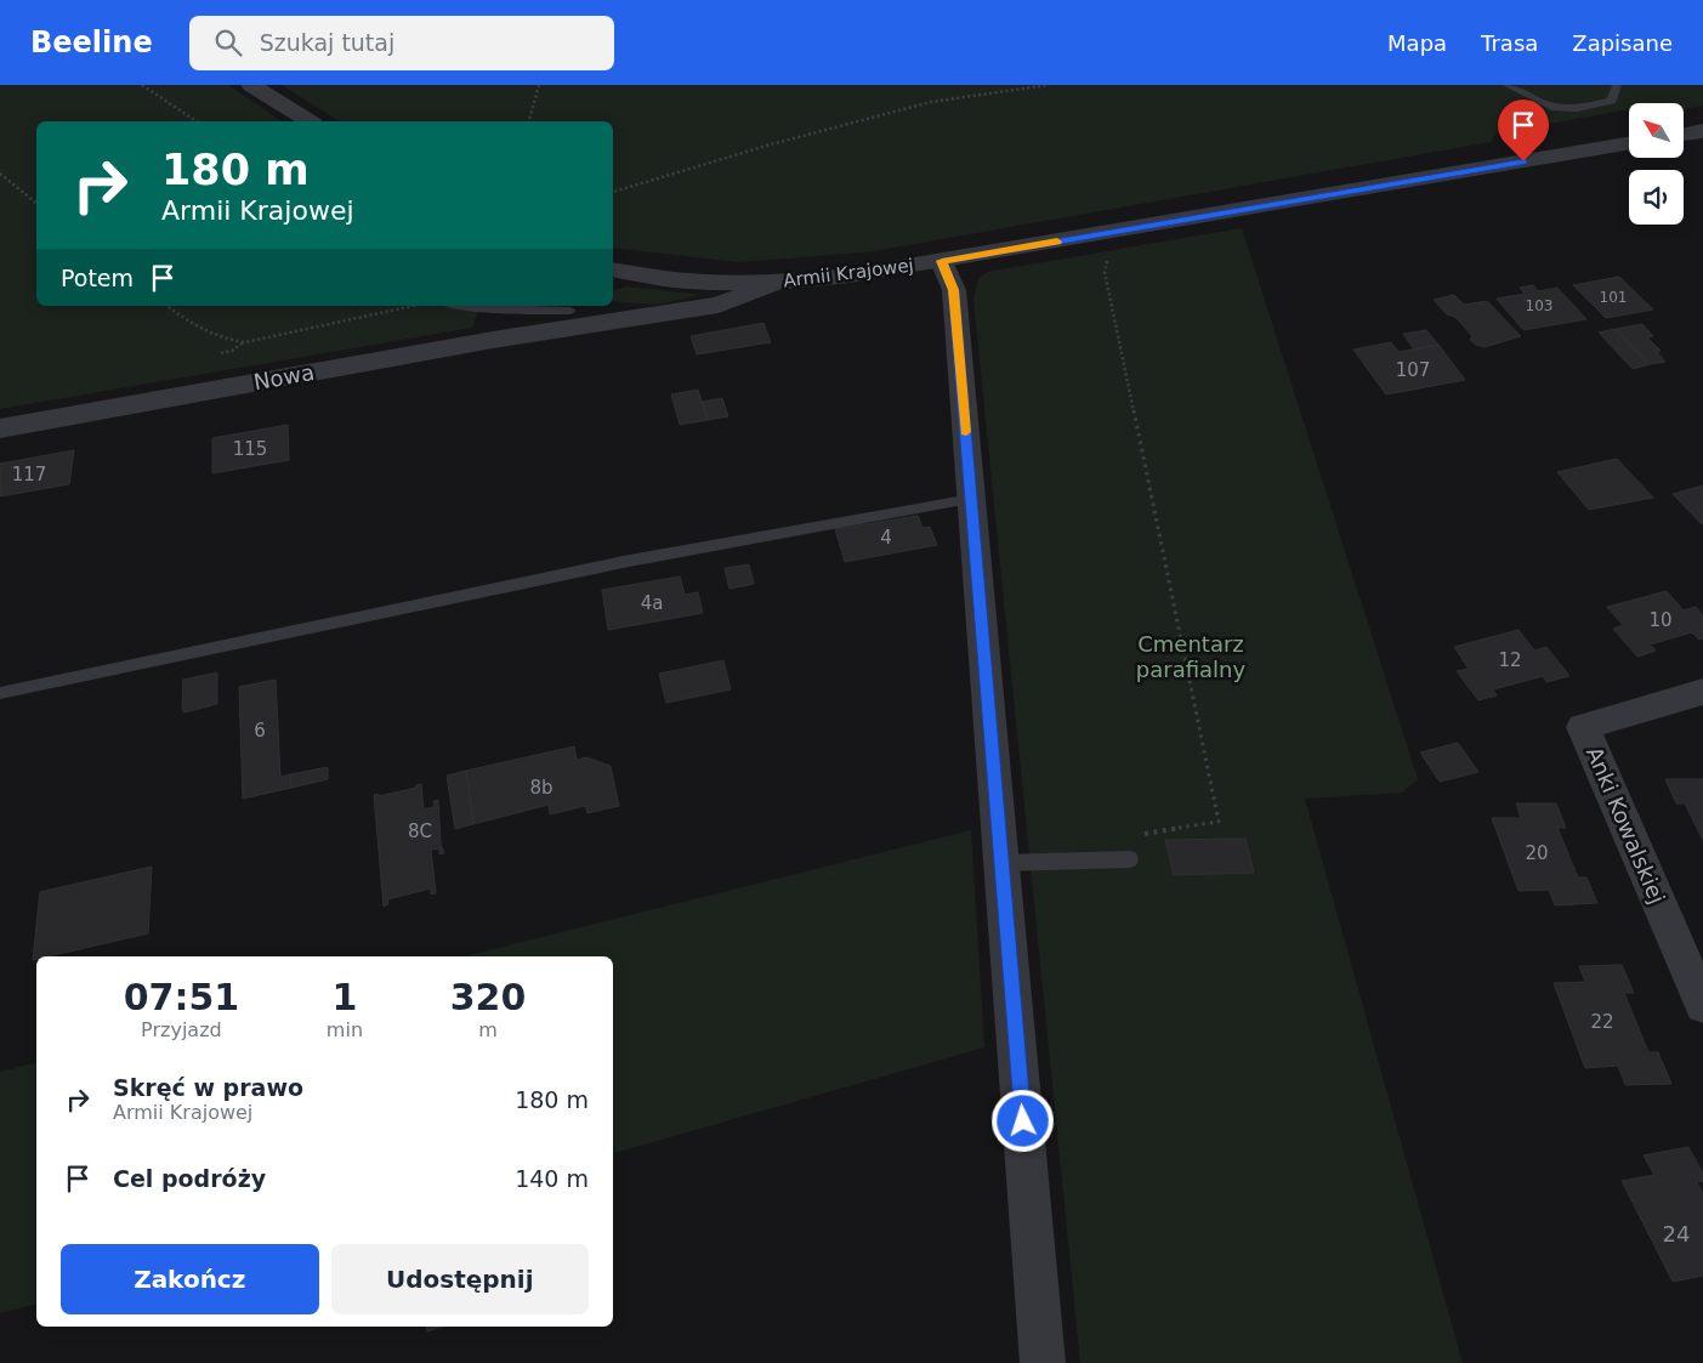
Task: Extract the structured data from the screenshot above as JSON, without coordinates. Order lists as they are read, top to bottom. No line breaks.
{"streets":{"street":["Armii Krajowej","Nowa","Anki Kowalskiej"]},"crossings":[["Armii Krajowej","Nowa"]],"parks":["Cmentarz parafialny"],"house_numbers":["101","103","107","115","117","4","4a","10","12","6","8b","8C","20","22","24"],"north":"top left","page":{"header":"Beeline","search":"Szukaj tutaj","nav":["Mapa","Trasa","Zapisane"],"turn":["180 m","Armii Krajowej"],"then":"Potem","eta":["07:51","Przyjazd","1","min","320","m"],"list":[{"name":"Skręć w prawo","note":"Armii Krajowej","value":"180 m"},{"name":"Cel podróży","value":"140 m"}],"buttons":["Zakończ","Udostępnij"]}}
